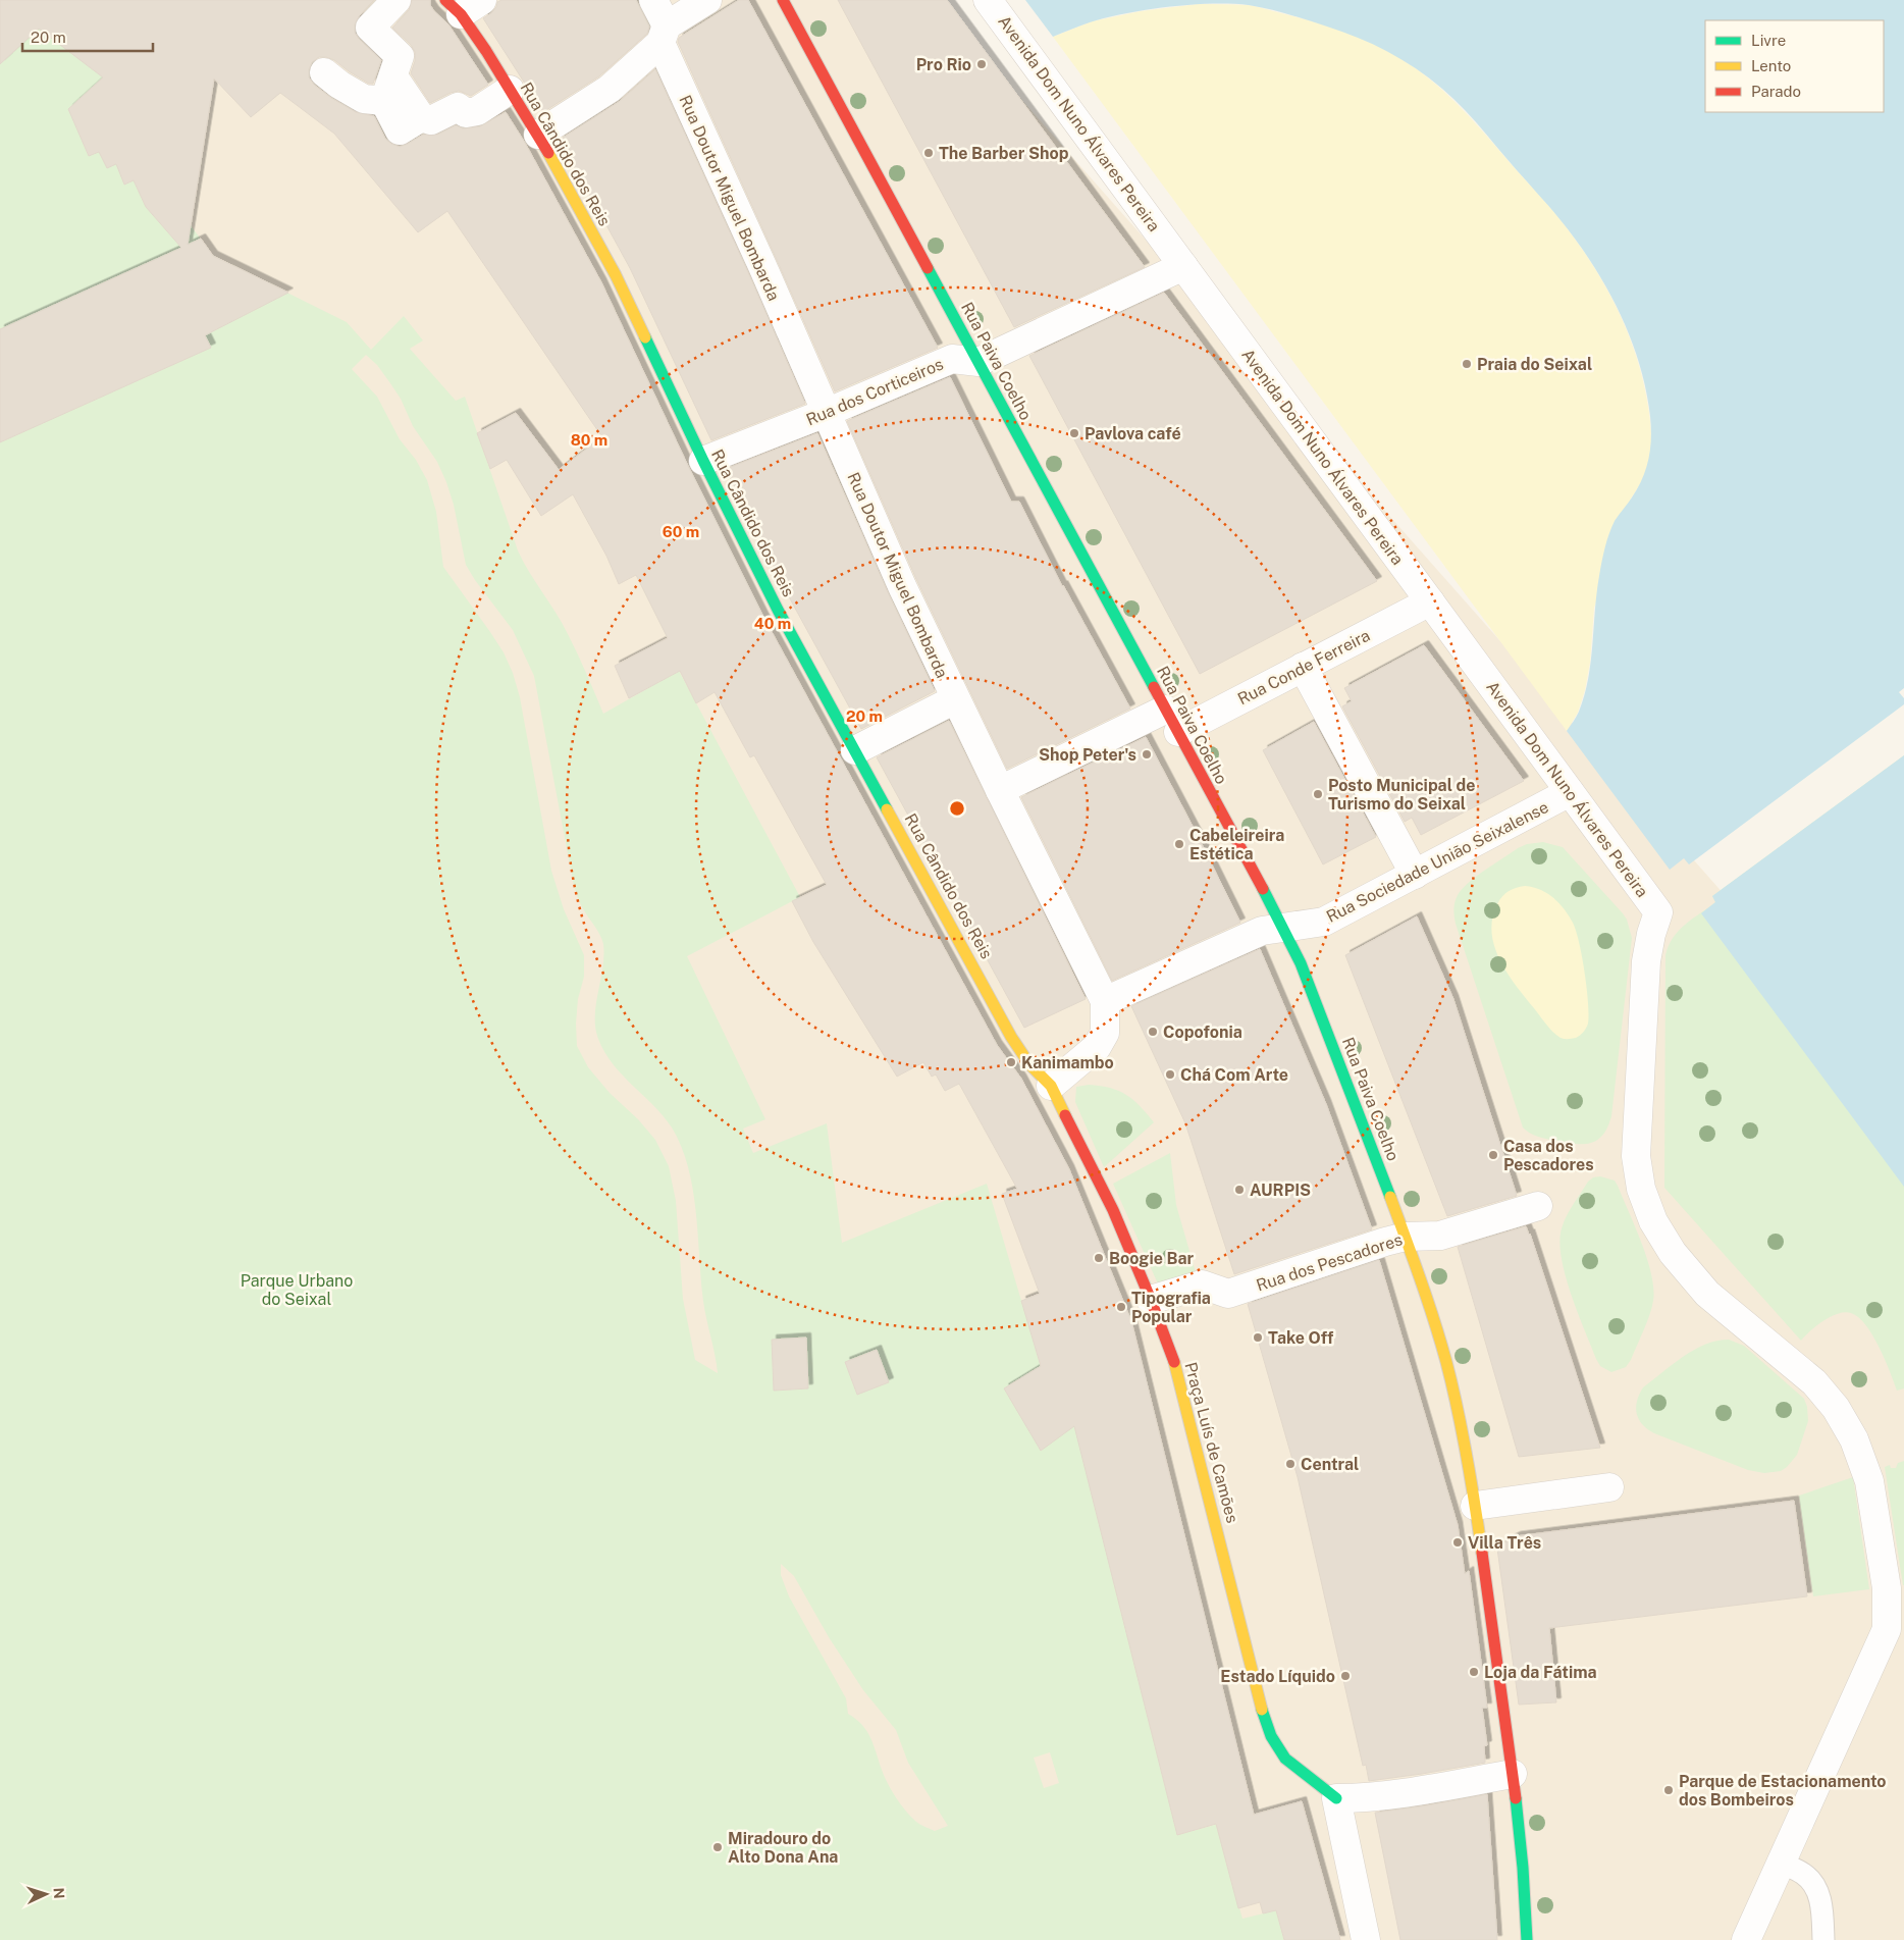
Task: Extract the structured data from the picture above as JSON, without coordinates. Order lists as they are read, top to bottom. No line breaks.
{"streets":{"street":["Avenida Dom Nuno Álvares Pereira","Rua Cândido dos Reis","Rua Doutor Miguel Bombarda","Rua Paiva Coelho","Rua dos Corticeiros","Rua Conde Ferreira","Rua Sociedade União Seixalense","Rua dos Pescadores","Praça Luís de Camões"]},"crossings":[["Avenida Dom Nuno Álvares Pereira","Rua Conde Ferreira"],["Avenida Dom Nuno Álvares Pereira","Rua Sociedade União Seixalense"],["Rua Cândido dos Reis","Rua Doutor Miguel Bombarda"],["Rua Cândido dos Reis","Rua dos Corticeiros"],["Rua Cândido dos Reis","Praça Luís de Camões"],["Rua Doutor Miguel Bombarda","Rua dos Corticeiros"],["Rua Doutor Miguel Bombarda","Rua Conde Ferreira"],["Rua Doutor Miguel Bombarda","Rua Sociedade União Seixalense"],["Rua Doutor Miguel Bombarda","Praça Luís de Camões"],["Rua Paiva Coelho","Rua dos Corticeiros"],["Rua Paiva Coelho","Rua Conde Ferreira"],["Rua Paiva Coelho","Rua Sociedade União Seixalense"],["Rua Paiva Coelho","Rua dos Pescadores"],["Rua dos Pescadores","Praça Luís de Camões"]],"parks":["Parque Urbano do Seixal"],"places":["Pro Rio","The Barber Shop","Praia do Seixal","Pavlova café","Shop Peter's","Posto Municipal de Turismo do Seixal","Cabeleireira Estética","Copofonia","Kanimambo","Chá Com Arte","Casa dos Pescadores","AURPIS","Boogie Bar","Tipografia Popular","Take Off","Central","Villa Três","Loja da Fátima","Estado Líquido","Parque de Estacionamento dos Bombeiros","Miradouro do Alto Dona Ana"],"legend":["Livre","Lento","Parado"],"scale_bar":"20 m","north":"right","rings":["80 m","60 m","40 m","20 m"]}
